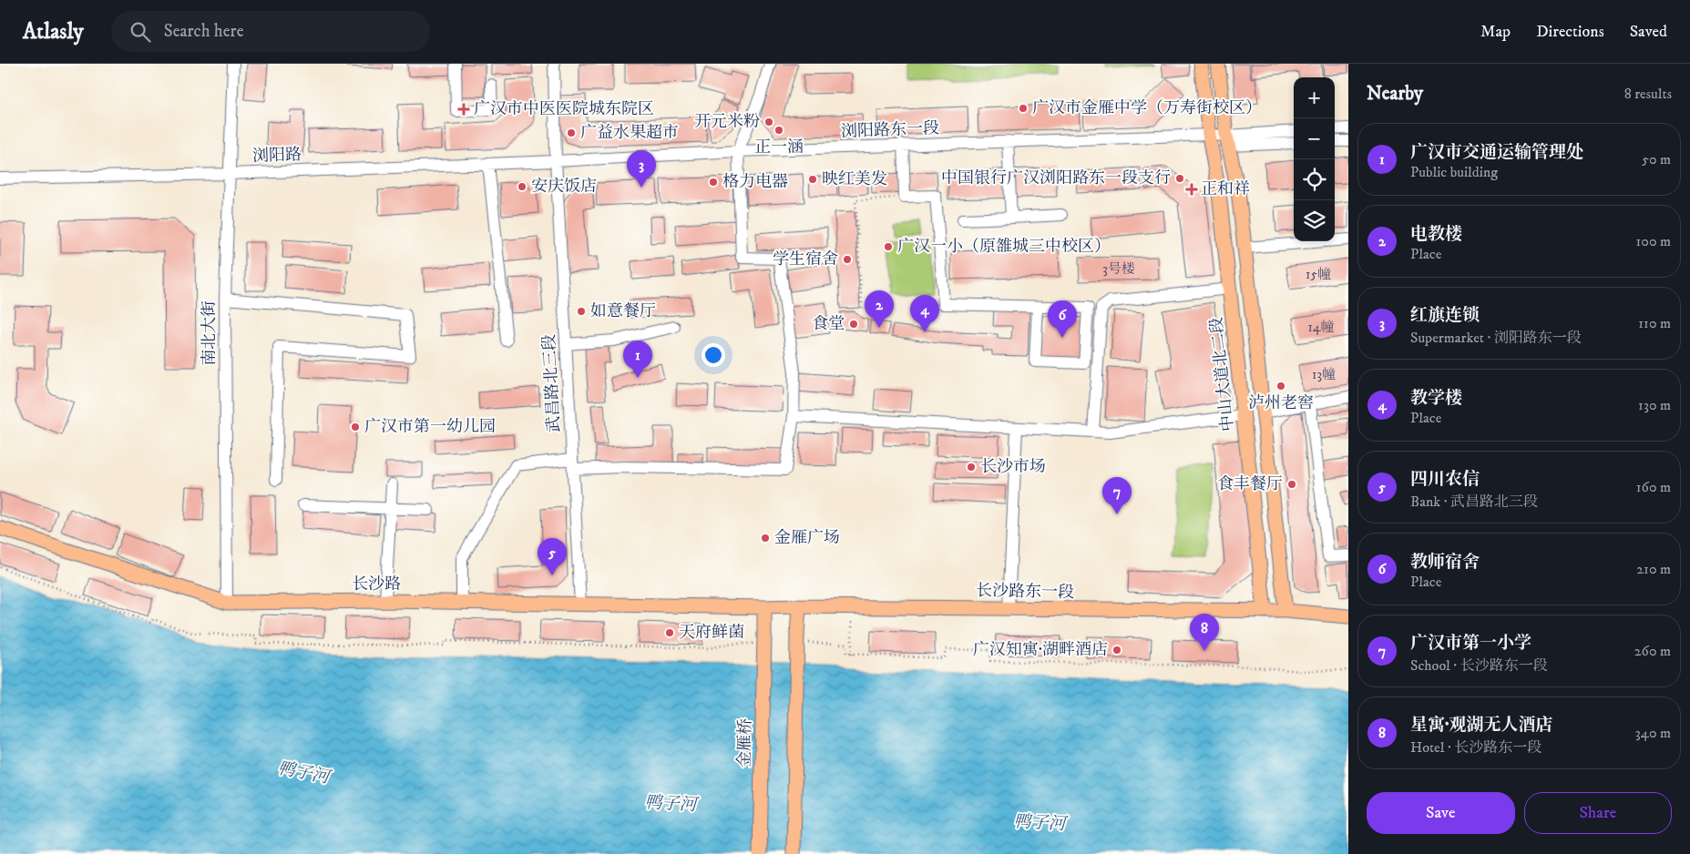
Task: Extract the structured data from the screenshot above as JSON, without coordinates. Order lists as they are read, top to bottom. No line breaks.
{"streets":{"main road":["中山大道北二段","长沙路","长沙路东一段","金雁桥"],"street":["浏阳路东一段","浏阳路","南北大街","武昌路北三段"]},"crossings":[["浏阳路东一段","浏阳路"],["浏阳路东一段","中山大道北二段"],["浏阳路东一段","武昌路北三段"],["浏阳路","南北大街"],["浏阳路","武昌路北三段"],["南北大街","长沙路"],["中山大道北二段","长沙路东一段"],["武昌路北三段","长沙路"],["长沙路","长沙路东一段"],["长沙路","金雁桥"],["长沙路东一段","金雁桥"]],"water":["鸭子河"],"places":{"other":["广汉市金雁中学（万寿街校区）","开元米粉","正一涵","广益水果超市","中国银行广汉浏阳路东一段支行","映红美发","格力电器","安庆饭店","广汉一小（原雒城三中校区）","学生宿舍","如意餐厅","食堂","泸州老窖","广汉市第一幼儿园","长沙市场","食丰餐厅","金雁广场","天府鲜菌","广汉知寓·湖畔酒店"],"health":["广汉市中医医院城东院区","正和祥"]},"house_numbers":["3号楼","15幢","14幢","13幢"],"page":{"header":"Atlasly","search":"Search here","nav":["Map","Directions","Saved"],"heading":["Nearby","8 results"],"map_buttons":["+","−"],"list":[{"mark":"1","name":"广汉市交通运输管理处","note":"Public building","value":"50 m"},{"mark":"2","name":"电教楼","note":"Place","value":"100 m"},{"mark":"3","name":"红旗连锁","note":"Supermarket · 浏阳路东一段","value":"110 m"},{"mark":"4","name":"教学楼","note":"Place","value":"130 m"},{"mark":"5","name":"四川农信","note":"Bank · 武昌路北三段","value":"160 m"},{"mark":"6","name":"教师宿舍","note":"Place","value":"210 m"},{"mark":"7","name":"广汉市第一小学","note":"School · 长沙路东一段","value":"260 m"},{"mark":"8","name":"星寓·观湖无人酒店","note":"Hotel · 长沙路东一段","value":"340 m"}],"pins":["3","2","4","6","1","7","5","8"],"buttons":["Save","Share"]}}
